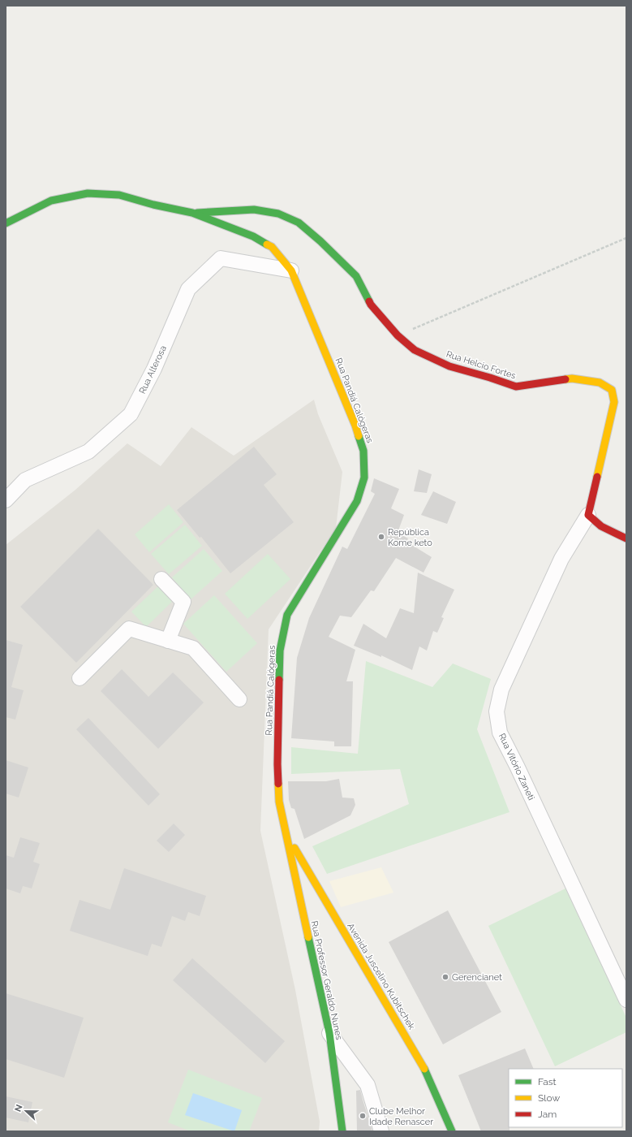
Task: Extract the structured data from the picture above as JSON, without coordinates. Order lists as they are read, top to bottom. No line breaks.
{"streets":{"street":["Rua Helcio Fortes","Rua Alterosa","Rua Pandiá Calógeras","Rua Vitório Zaneti","Avenida Juscelino Kubitschek","Rua Professor Geraldo Nunes"]},"crossings":[["Rua Helcio Fortes","Rua Pandiá Calógeras"],["Rua Helcio Fortes","Rua Vitório Zaneti"],["Rua Alterosa","Rua Pandiá Calógeras"],["Rua Pandiá Calógeras","Avenida Juscelino Kubitschek"],["Rua Pandiá Calógeras","Rua Professor Geraldo Nunes"],["Avenida Juscelino Kubitschek","Rua Professor Geraldo Nunes"]],"places":["República Kome keto","Gerencianet","Clube Melhor Idade Renascer"],"legend":["Fast","Slow","Jam"],"north":"left"}
